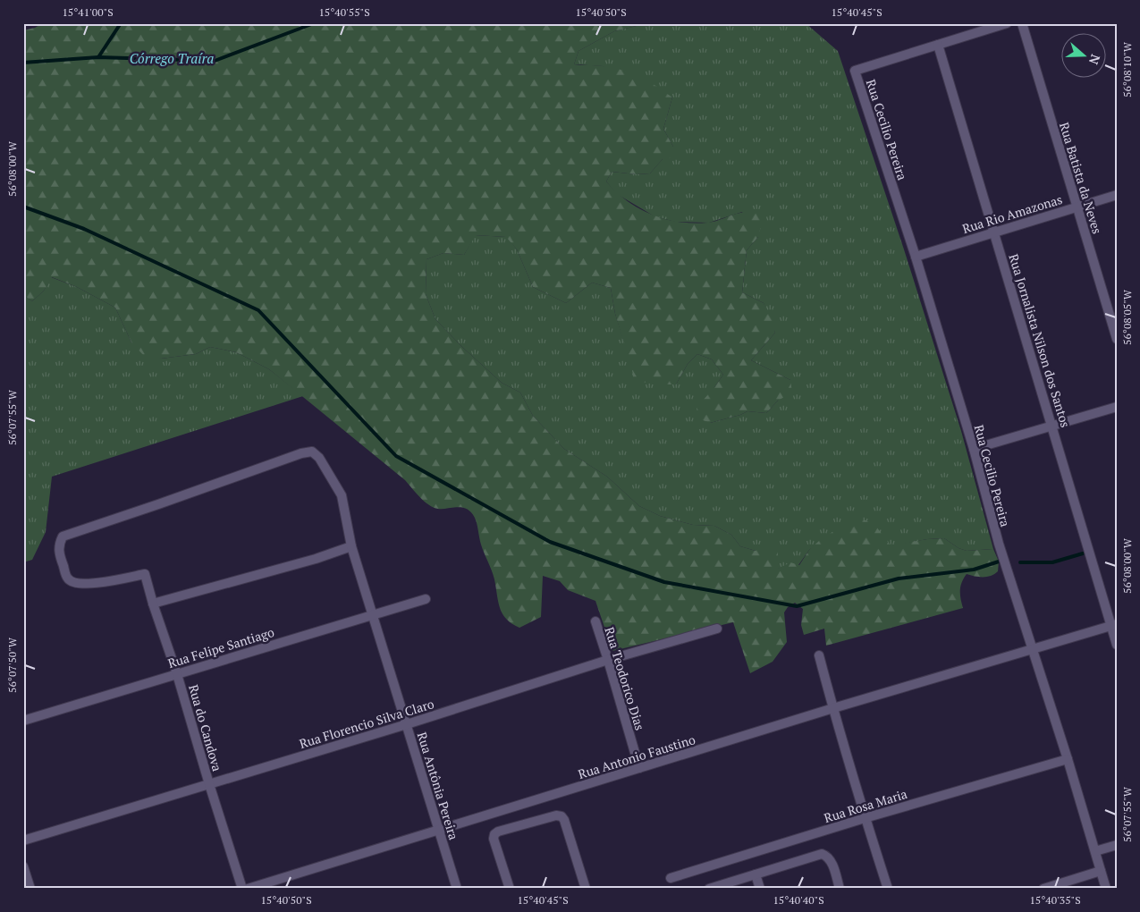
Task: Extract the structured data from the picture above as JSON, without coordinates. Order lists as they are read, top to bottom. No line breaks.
{"streets":{"street":["Rua Cecilio Pereira","Rua Batista da Neves","Rua Rio Amazonas","Rua Jornalista Nilson dos Santos","Rua Felipe Santiago","Rua Teodorico Dias","Rua Florencio Silva Claro","Rua do Candova","Rua Antonio Faustino","Rua Antônia Pereira","Rua Rosa Maria"]},"crossings":[["Rua Cecilio Pereira","Rua Rio Amazonas"],["Rua Cecilio Pereira","Rua Jornalista Nilson dos Santos"],["Rua Cecilio Pereira","Rua Antonio Faustino"],["Rua Cecilio Pereira","Rua Rosa Maria"],["Rua Batista da Neves","Rua Rio Amazonas"],["Rua Rio Amazonas","Rua Jornalista Nilson dos Santos"],["Rua Jornalista Nilson dos Santos","Rua Antonio Faustino"],["Rua Felipe Santiago","Rua do Candova"],["Rua Felipe Santiago","Rua Antônia Pereira"],["Rua Teodorico Dias","Rua Florencio Silva Claro"],["Rua Teodorico Dias","Rua Antonio Faustino"],["Rua Florencio Silva Claro","Rua do Candova"],["Rua Florencio Silva Claro","Rua Antônia Pereira"],["Rua do Candova","Rua Antônia Pereira"],["Rua Antonio Faustino","Rua Antônia Pereira"]],"water":["Córrego Traíra"],"north":"right","coordinates":["15°41'00\"S","15°40'55\"S","15°40'50\"S","15°40'45\"S","56°08'10\"W","56°08'00\"W","56°08'05\"W","56°07'55\"W","56°07'50\"W","15°40'40\"S","15°40'35\"S"]}
